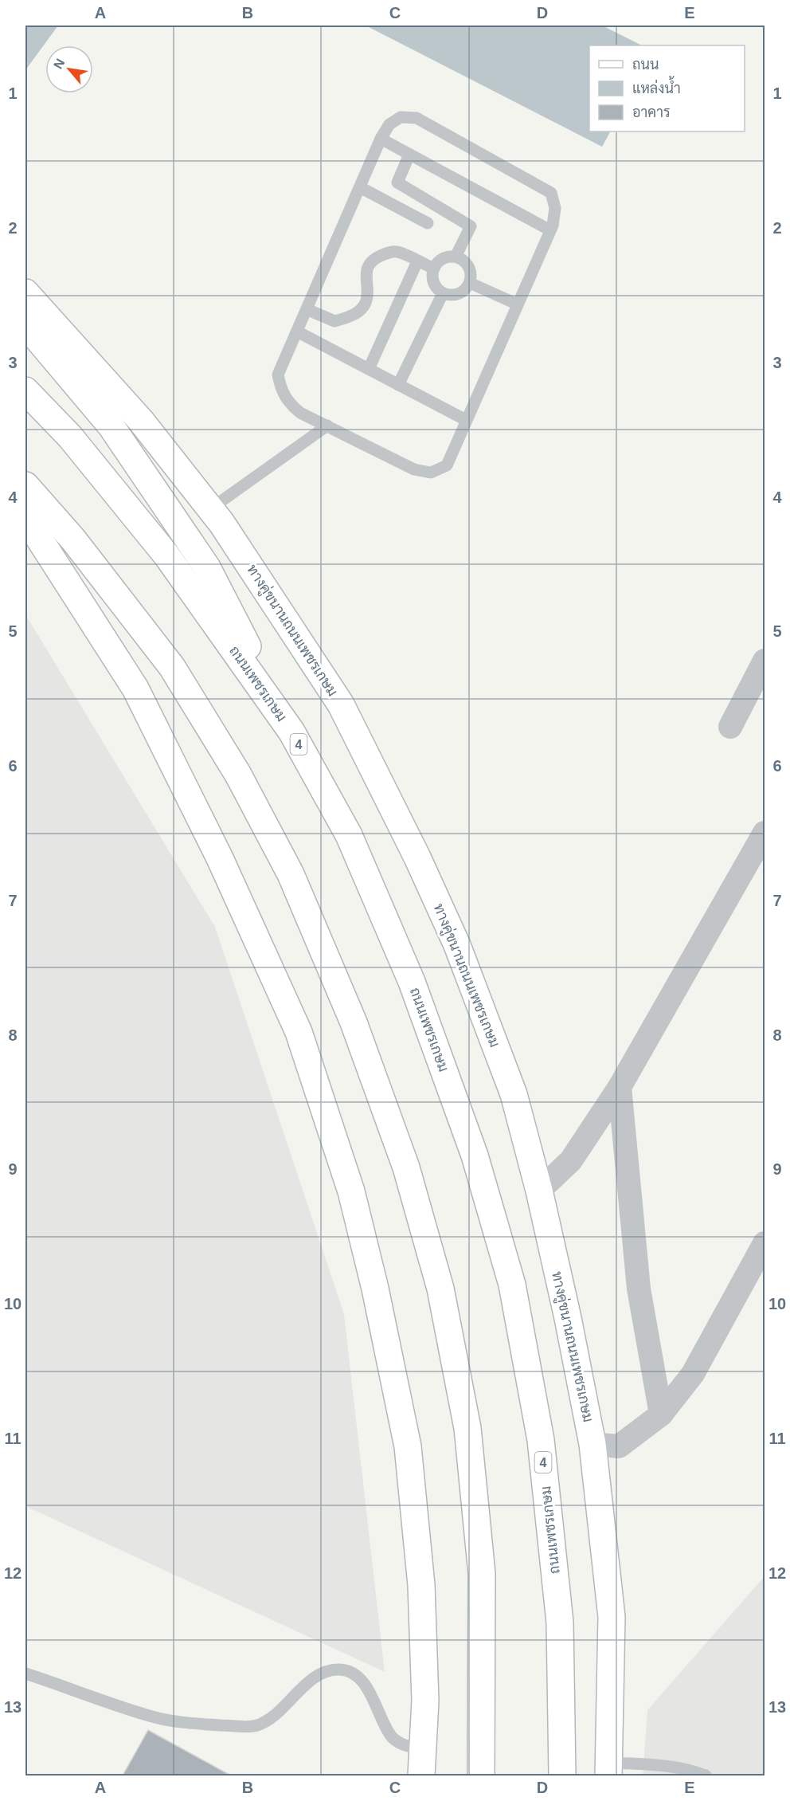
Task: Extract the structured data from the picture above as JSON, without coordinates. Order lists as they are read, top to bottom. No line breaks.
{"streets":{"main road":["ทางคู่ขนานถนนเพชรเกษม","ถนนเพชรเกษม","4"]},"legend":["ถนน","แหล่งน้ำ","อาคาร"],"north":"top left","grid":{"columns":["A","B","C","D","E"],"rows":["1","2","3","4","5","6","7","8","9","10","11","12","13"]}}
